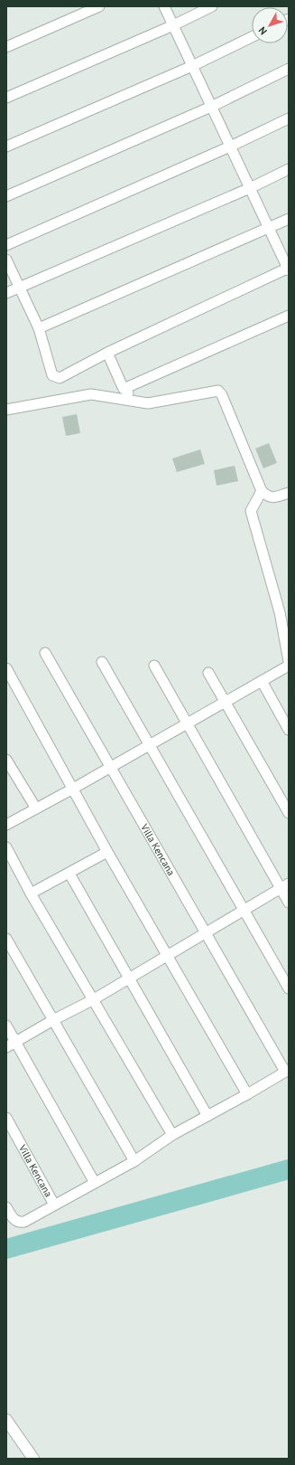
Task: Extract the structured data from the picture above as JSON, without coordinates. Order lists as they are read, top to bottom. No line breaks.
{"streets":{"street":["Villa Kencana"]},"north":"bottom left"}
